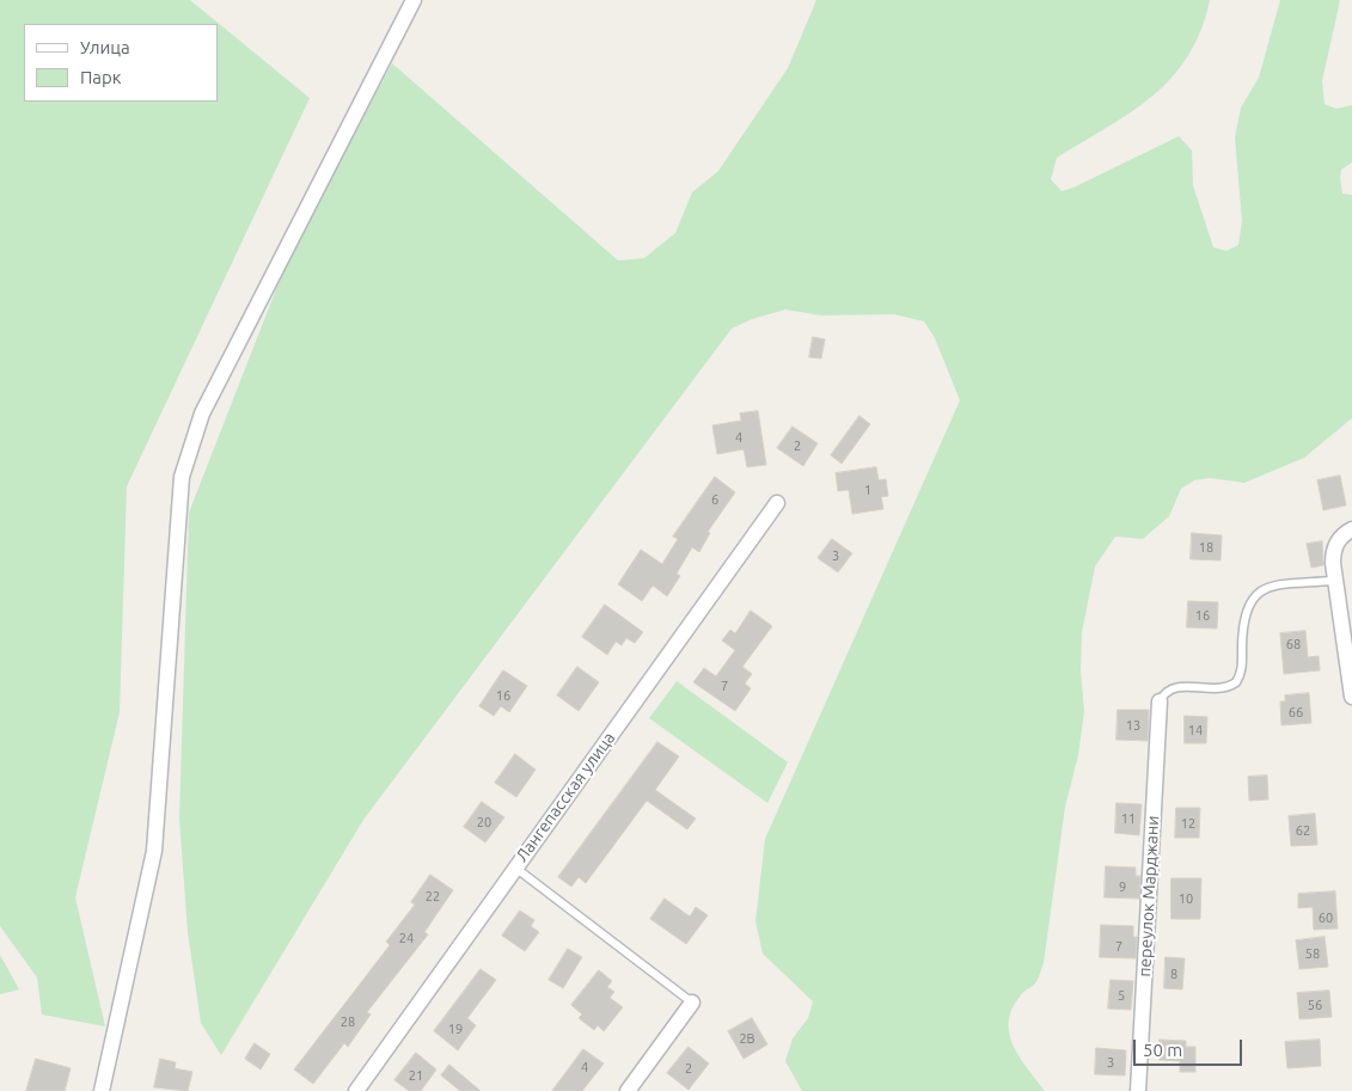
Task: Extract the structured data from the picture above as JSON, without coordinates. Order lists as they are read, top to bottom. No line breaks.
{"streets":{"street":["Лангепасская улица","переулок Марджани"]},"house_numbers":["4","2","1","6","18","3","16","68","7","16","66","13","14","11","20","12","62","9","22","10","60","24","7","58","8","5","56","28","19","2В","3","4","2","21"],"legend":["Улица","Парк"],"scale_bar":"50 m"}
